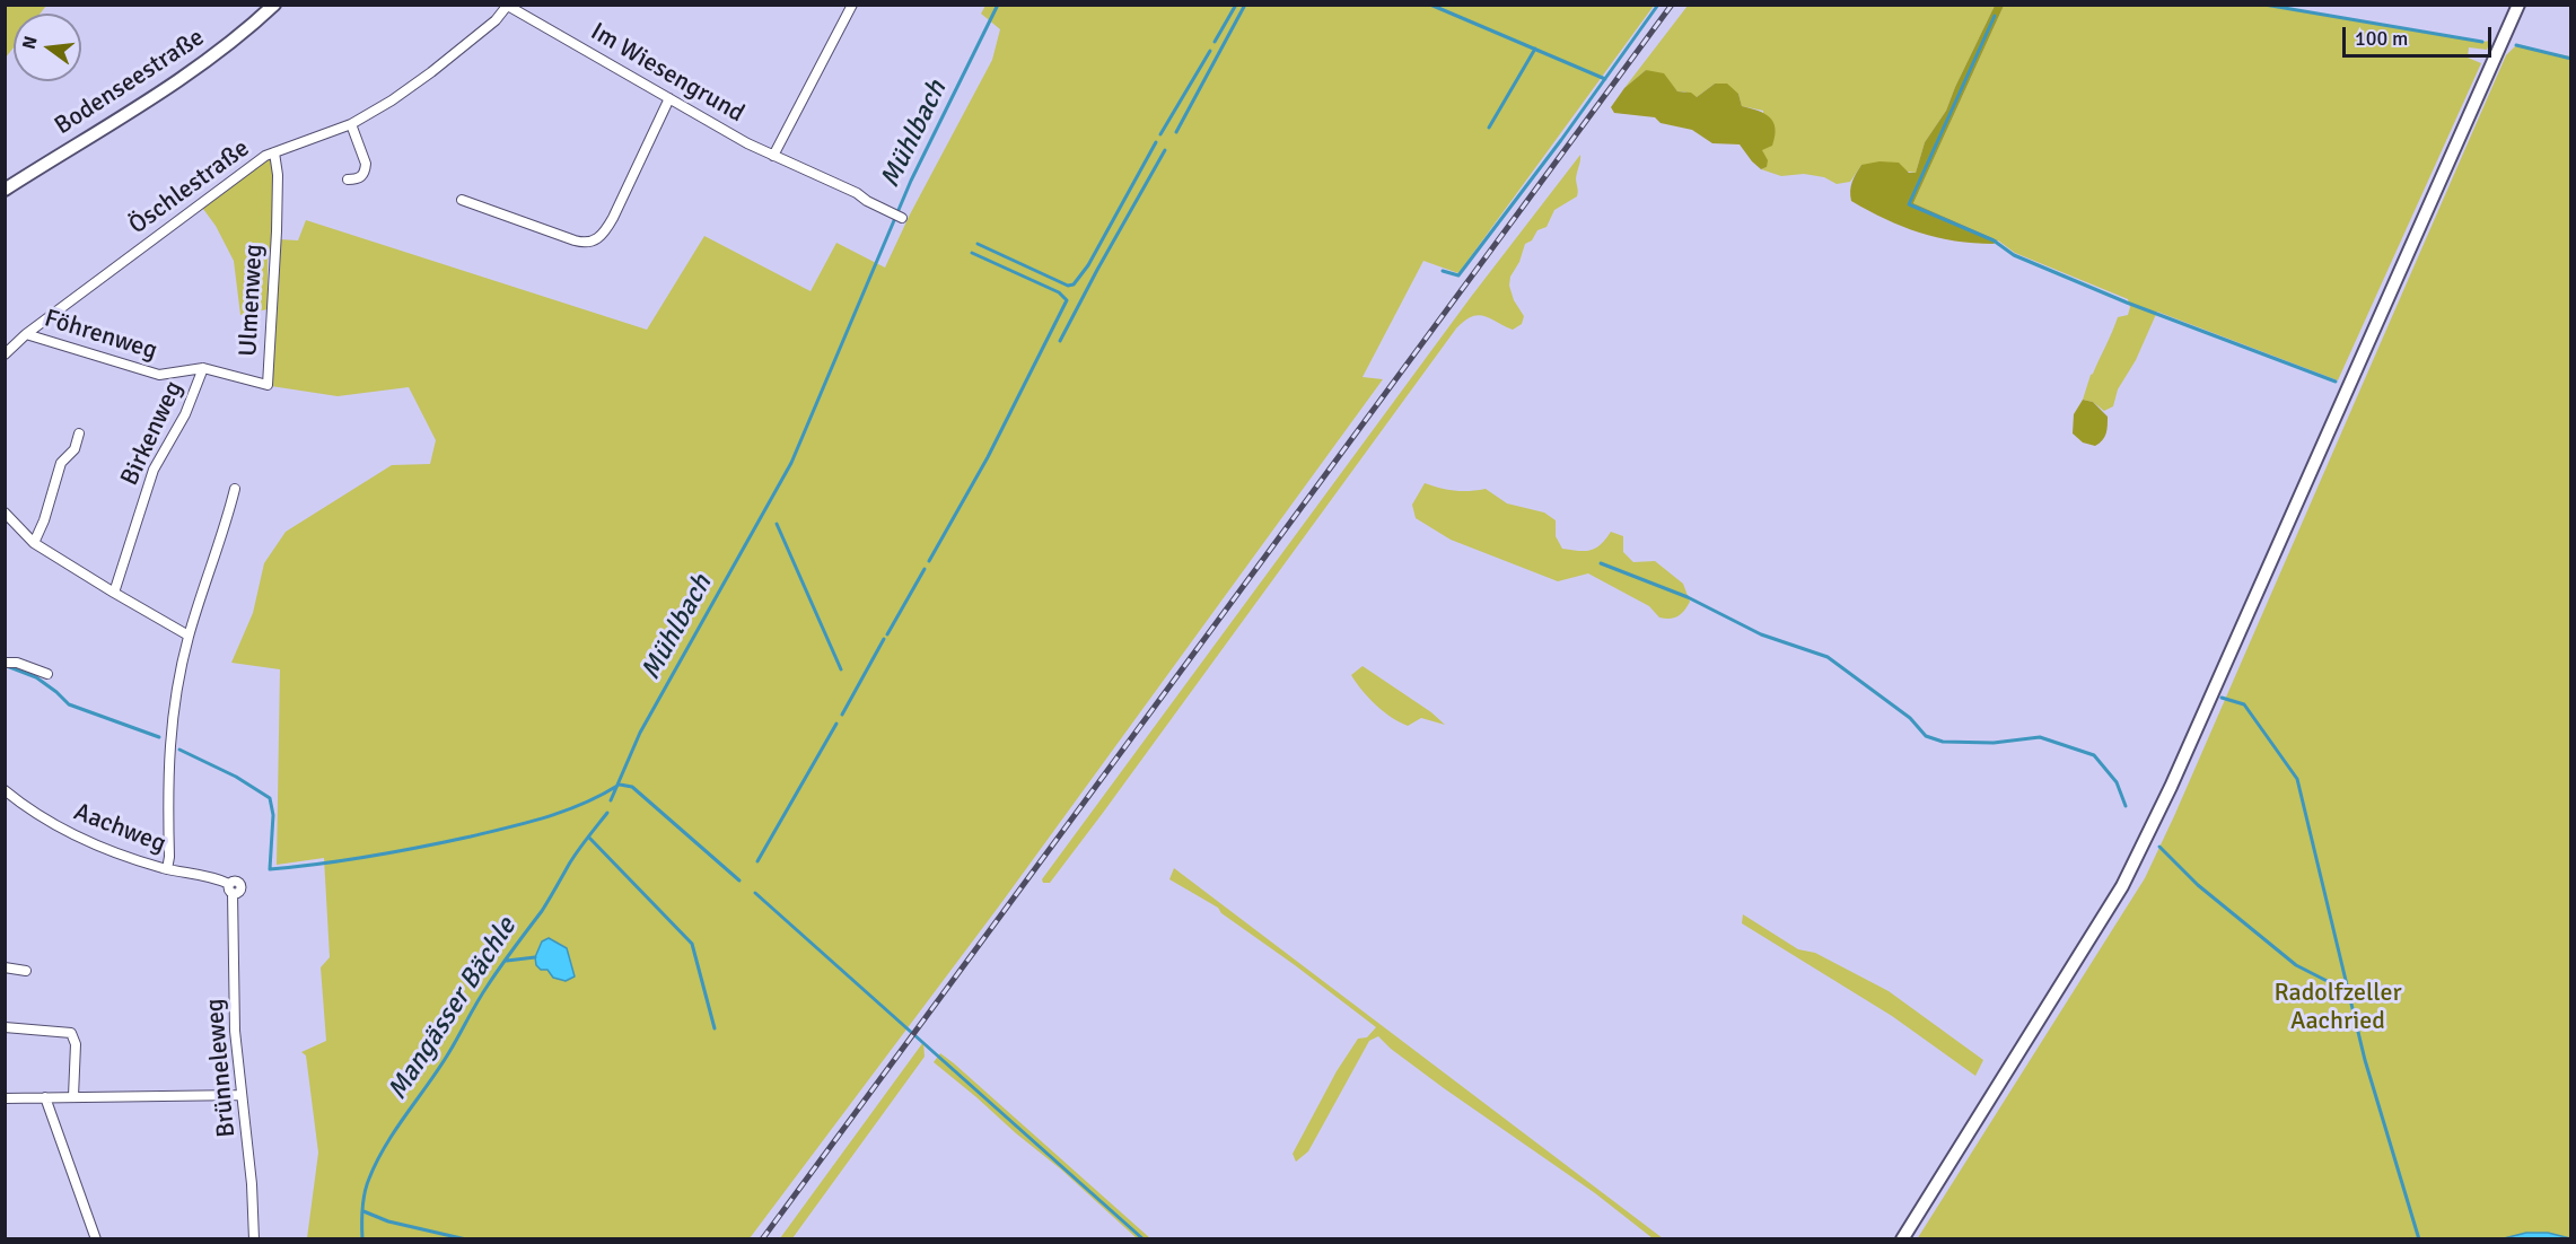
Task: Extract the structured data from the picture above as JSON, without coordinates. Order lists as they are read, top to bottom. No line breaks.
{"streets":{"main road":["Bodenseestraße"],"street":["Im Wiesengrund","Öschlestraße","Ulmenweg","Föhrenweg","Birkenweg","Aachweg","Brünneleweg"]},"crossings":[["Im Wiesengrund","Öschlestraße"],["Öschlestraße","Ulmenweg"],["Öschlestraße","Föhrenweg"],["Ulmenweg","Föhrenweg"],["Ulmenweg","Birkenweg"],["Föhrenweg","Birkenweg"],["Aachweg","Brünneleweg"]],"water":["Mühlbach","Mangässer Bächle"],"parks":["Radolfzeller Aachried"],"scale_bar":"100 m","north":"left"}
